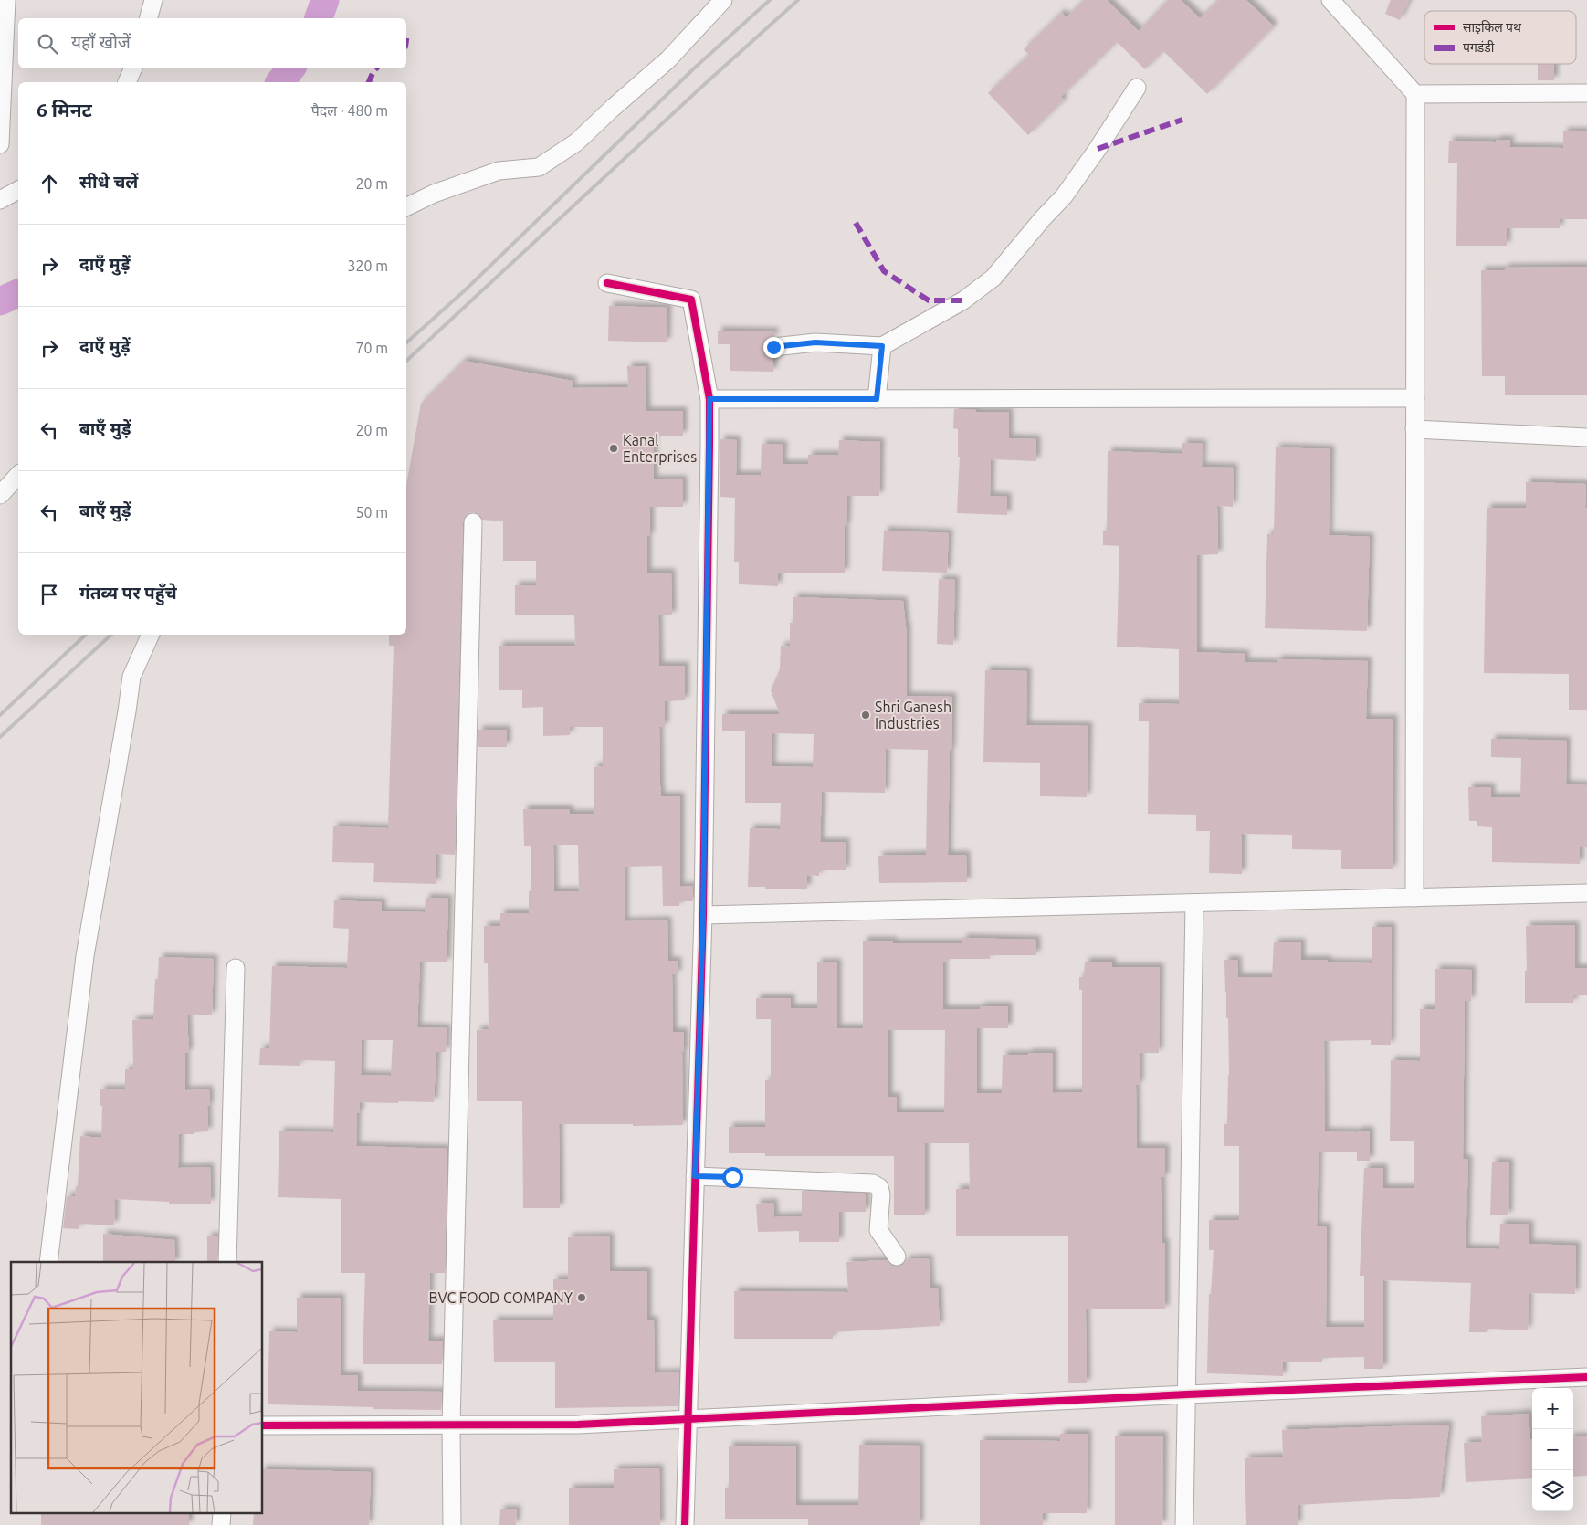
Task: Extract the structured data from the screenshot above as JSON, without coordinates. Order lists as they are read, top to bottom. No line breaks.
{"places":["Kanal Enterprises","Shri Ganesh Industries","BVC FOOD COMPANY"],"legend":["साइकिल पथ","पगडंडी"],"page":{"search":"यहाँ खोजें","heading":["6 मिनट","पैदल · 480 m"],"list":[["सीधे चलें","20 m"],["दाएँ मुड़ें","320 m"],["दाएँ मुड़ें","70 m"],["बाएँ मुड़ें","20 m"],["बाएँ मुड़ें","50 m"],"गंतव्य पर पहुँचे"],"map_buttons":["+","−"]}}
